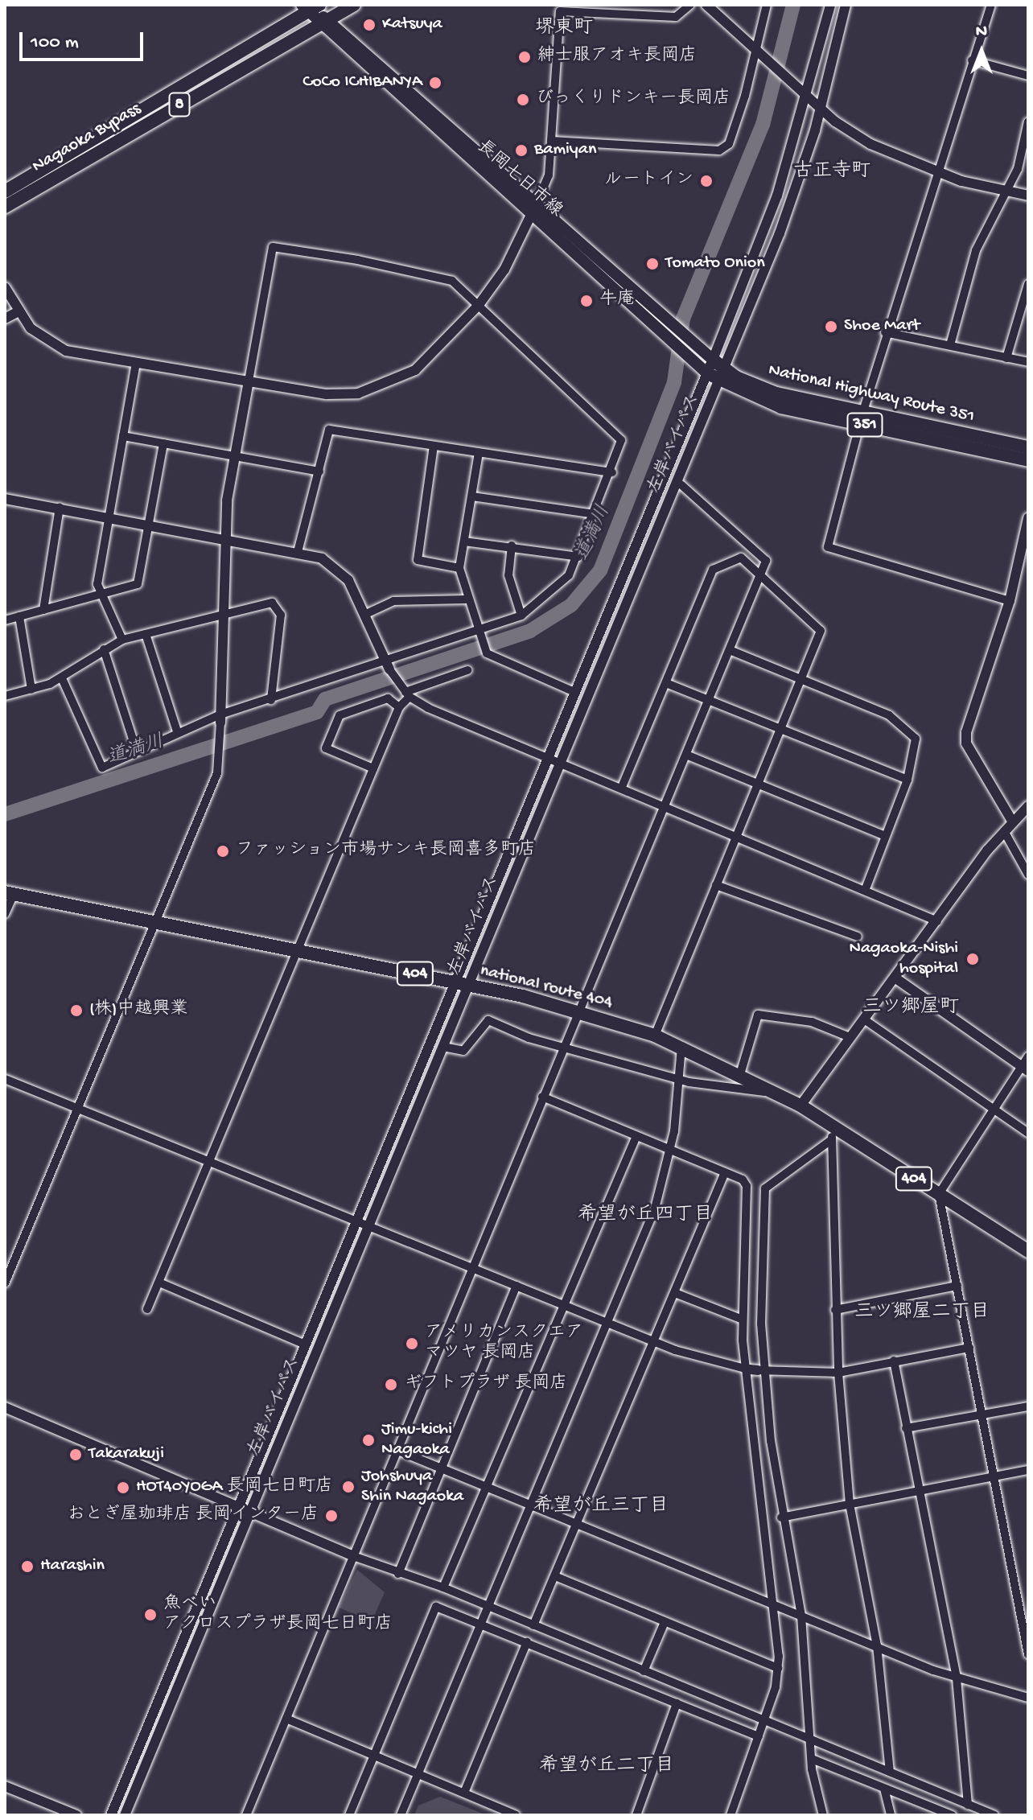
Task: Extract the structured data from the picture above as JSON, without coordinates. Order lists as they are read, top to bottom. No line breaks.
{"streets":{"highway":["8","Nagaoka Bypass","National Highway Route 351","351","404","national route 404"],"main road":["長岡七日市線"],"street":["左岸バイパス"]},"crossings":[["Nagaoka Bypass","長岡七日市線"],["長岡七日市線","National Highway Route 351"],["長岡七日市線","左岸バイパス"],["National Highway Route 351","左岸バイパス"],["左岸バイパス","national route 404"]],"districts":["堺東町","古正寺町","三ツ郷屋町","希望が丘四丁目","三ツ郷屋二丁目","希望が丘三丁目","希望が丘二丁目"],"water":["道満川"],"places":["Katsuya","紳士服アオキ長岡店","CoCo ICHIBANYA","びっくりドンキー長岡店","Bamiyan","ルートイン","Tomato Onion","牛庵","Shoe Mart","ファッション市場サンキ長岡喜多町店","Nagaoka-Nishi hospital","(株)中越興業","アメリカンスクエア マツヤ 長岡店","ギフトプラザ 長岡店","Jimu-kichi Nagaoka","Takarakuji","Johshuya Shin Nagaoka","HOT40YOGA 長岡七日町店","おとぎ屋珈琲店 長岡インター店","Harashin","魚べい アクロスプラザ長岡七日町店"],"scale_bar":"100 m","north":"top"}
